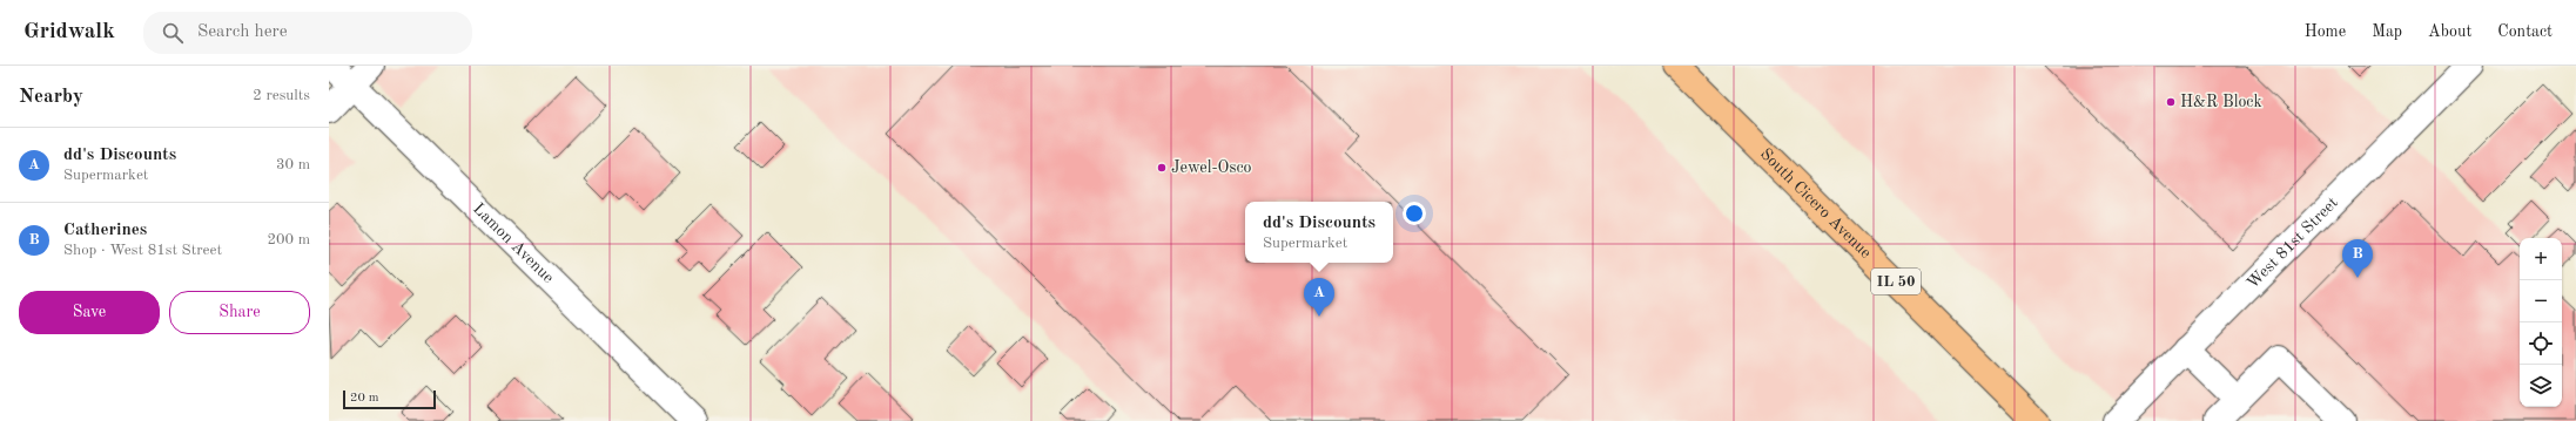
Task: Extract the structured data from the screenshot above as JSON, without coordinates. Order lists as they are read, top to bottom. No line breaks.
{"streets":{"main road":["South Cicero Avenue","IL 50"],"street":["Lamon Avenue","West 81st Street"]},"places":["H&R Block","Jewel-Osco"],"scale_bar":"20 m","page":{"header":"Gridwalk","search":"Search here","nav":["Home","Map","About","Contact"],"heading":["Nearby","2 results"],"list":[{"mark":"A","name":"dd's Discounts","note":"Supermarket","value":"30 m"},{"mark":"B","name":"Catherines","note":"Shop · West 81st Street","value":"200 m"}],"popup":["dd's Discounts","Supermarket"],"map_buttons":["+","−"],"pins":["B","A"],"buttons":["Save","Share"],"scale":"20 m"}}
